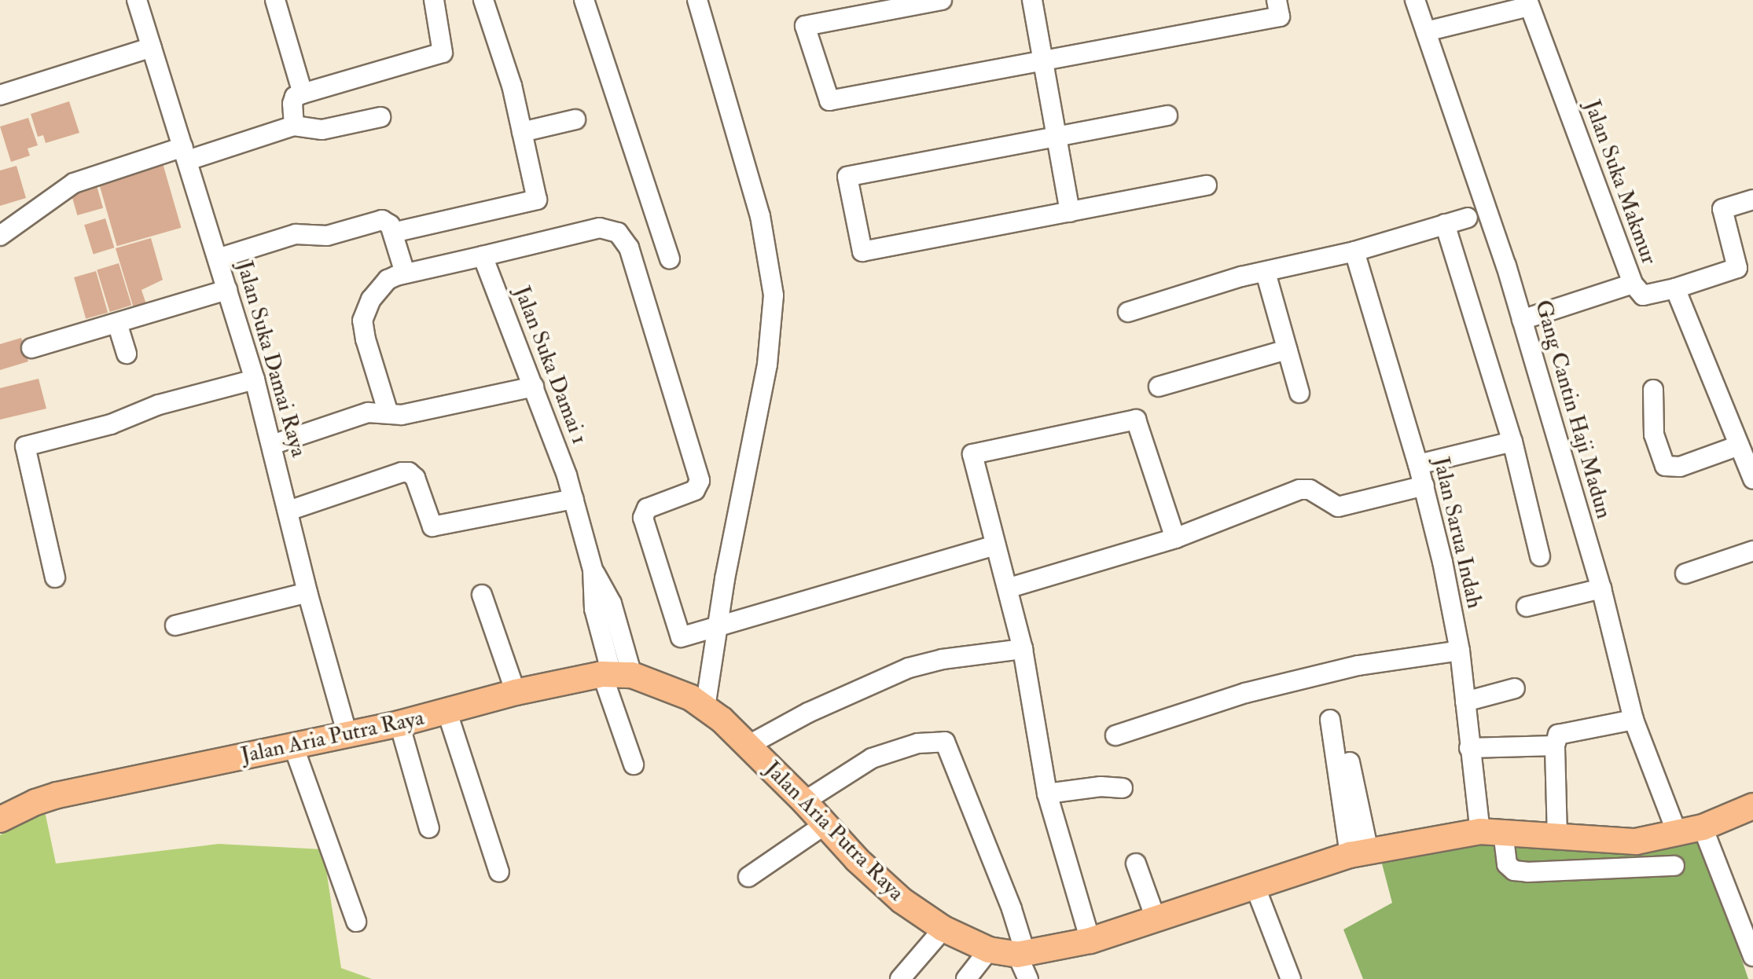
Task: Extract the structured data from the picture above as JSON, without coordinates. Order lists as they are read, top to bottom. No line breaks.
{"streets":{"main road":["Jalan Aria Putra Raya"],"street":["Jalan Suka Makmur","Jalan Suka Damai Raya","Jalan Suka Damai 1","Gang Cantin Haji Madun","Jalan Sarua Indah"]},"crossings":[["Jalan Suka Damai Raya","Jalan Aria Putra Raya"],["Jalan Suka Damai 1","Jalan Aria Putra Raya"],["Gang Cantin Haji Madun","Jalan Aria Putra Raya"],["Jalan Sarua Indah","Jalan Aria Putra Raya"]]}
